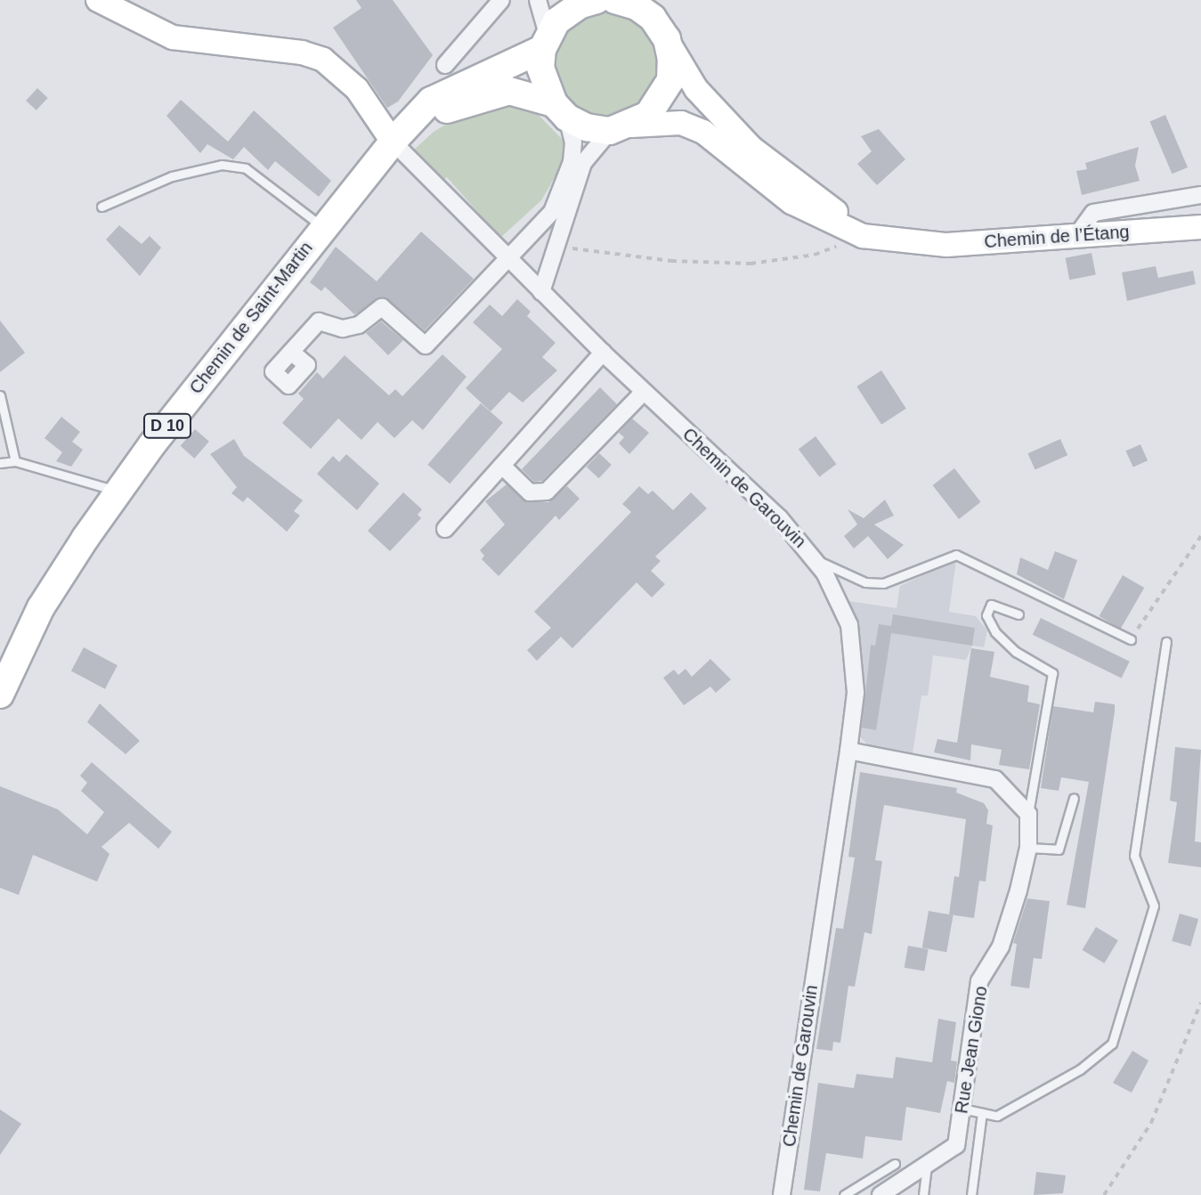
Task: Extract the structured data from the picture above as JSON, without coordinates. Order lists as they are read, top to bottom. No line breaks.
{"streets":{"main road":["Chemin de l’Étang","Chemin de Saint-Martin","D 10"],"street":["Chemin de Garouvin","Rue Jean Giono"]},"crossings":[["Chemin de Saint-Martin","D 10"],["Chemin de Saint-Martin","Chemin de Garouvin"],["D 10","Chemin de Garouvin"]]}
